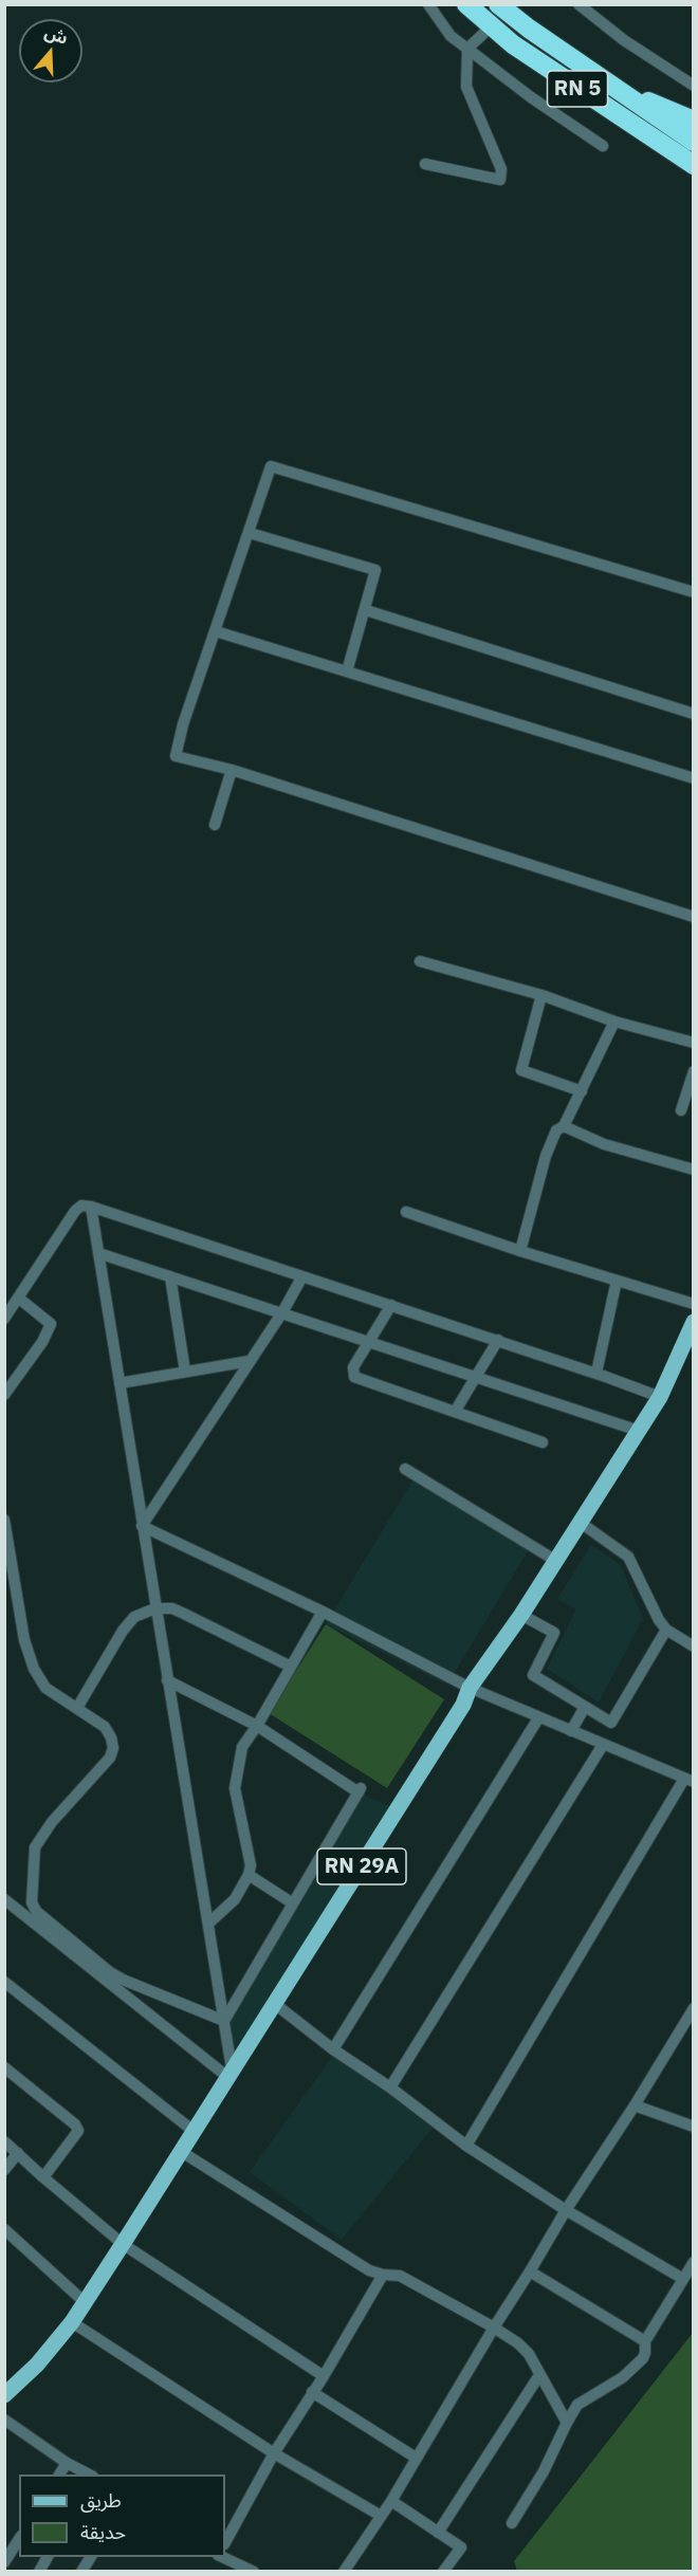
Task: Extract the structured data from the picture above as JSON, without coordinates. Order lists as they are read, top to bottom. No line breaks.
{"streets":{"highway":["RN 5"],"main road":["RN 29A"]},"legend":["طريق","حديقة"],"north":"top"}
